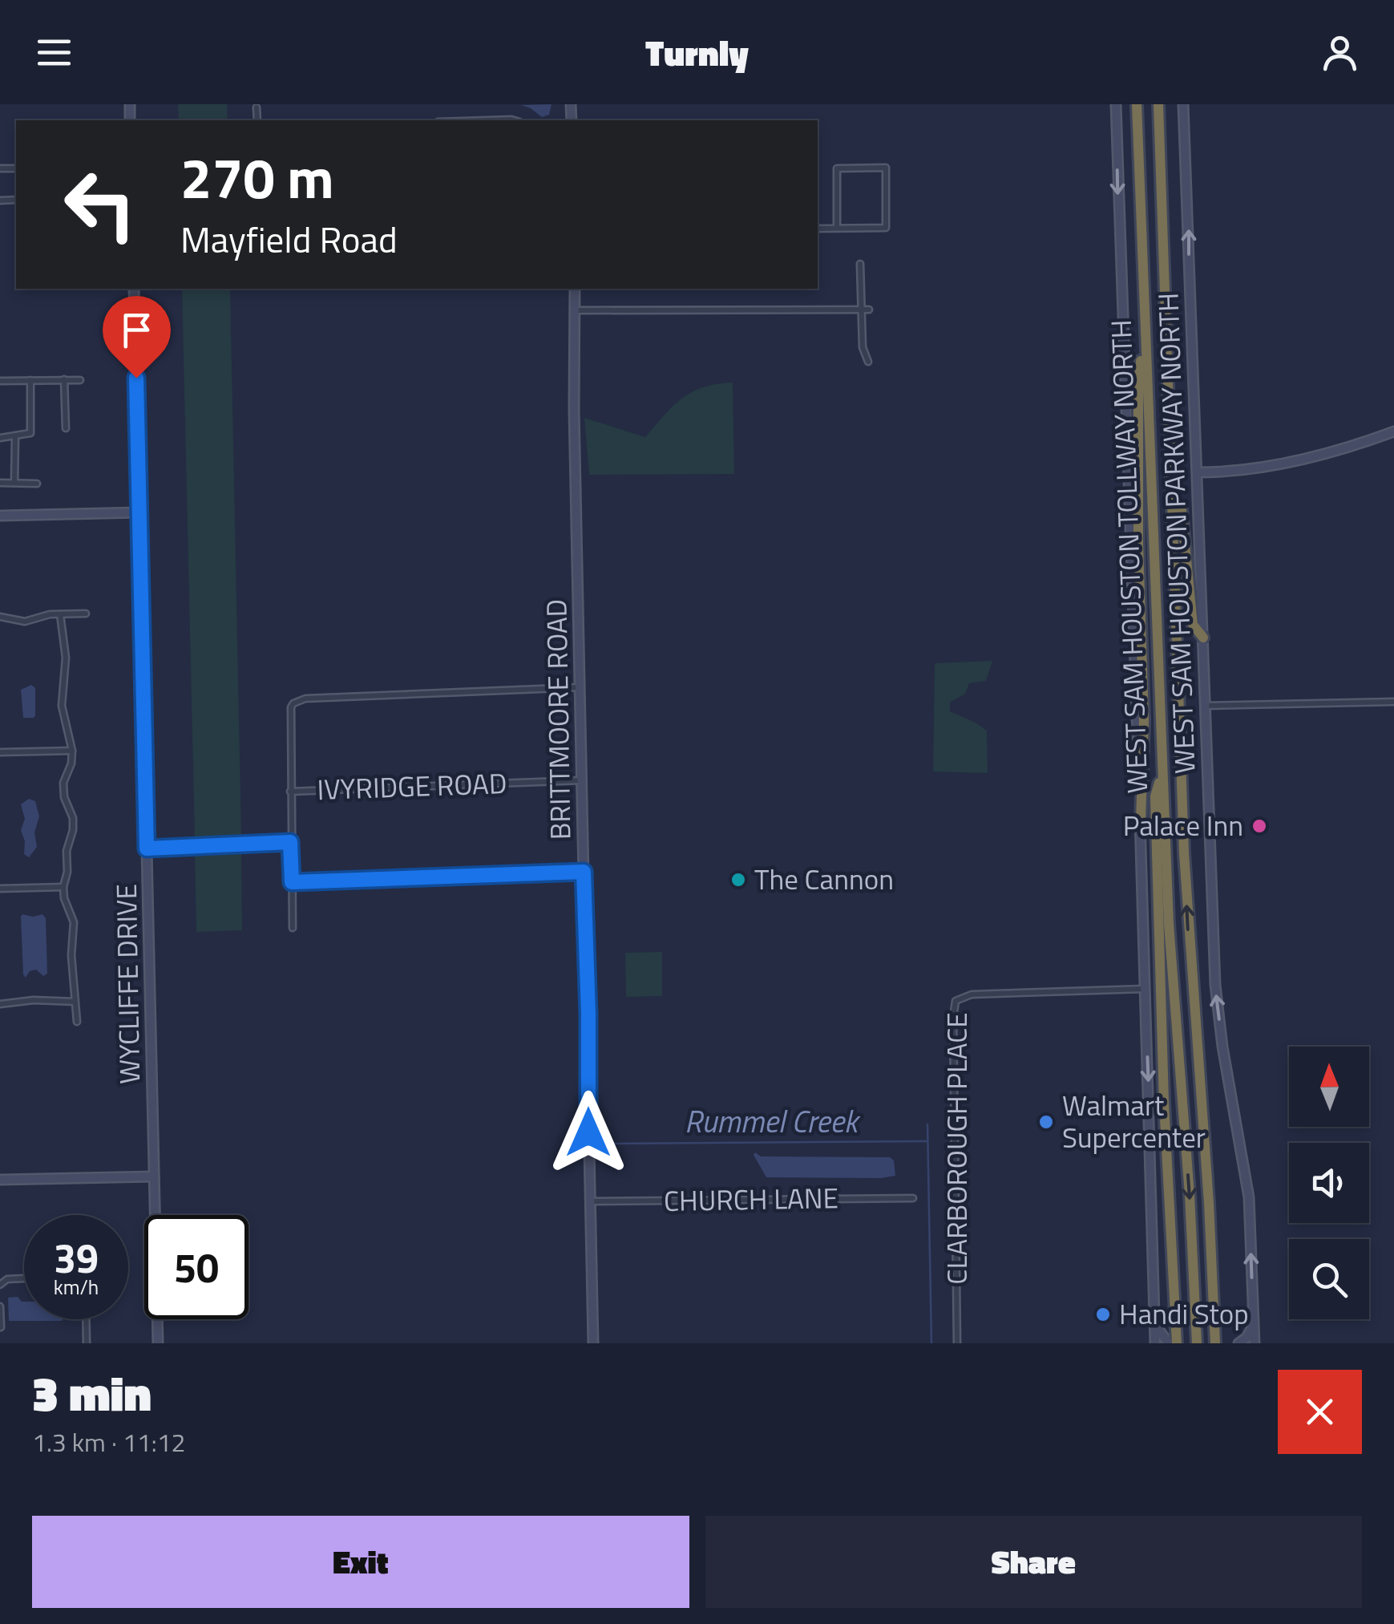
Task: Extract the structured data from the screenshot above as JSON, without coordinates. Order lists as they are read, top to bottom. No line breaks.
{"streets":{"highway":["WEST SAM HOUSTON TOLLWAY NORTH"],"main road":["WEST SAM HOUSTON PARKWAY NORTH","BRITTMOORE ROAD","WYCLIFFE DRIVE"],"street":["IVYRIDGE ROAD","CLARBOROUGH PLACE","CHURCH LANE"]},"crossings":[["WEST SAM HOUSTON PARKWAY NORTH","CLARBOROUGH PLACE"],["BRITTMOORE ROAD","IVYRIDGE ROAD"],["BRITTMOORE ROAD","CHURCH LANE"]],"water":["Rummel Creek"],"places":["Palace Inn","The Cannon","Walmart Supercenter","Handi Stop"],"north":"top","page":{"header":"Turnly","turn":["270 m","Mayfield Road"],"speed":"39 km/h","limit":"50","heading":["3 min","1.3 km · 11:12"],"buttons":["Exit","Share"]}}
